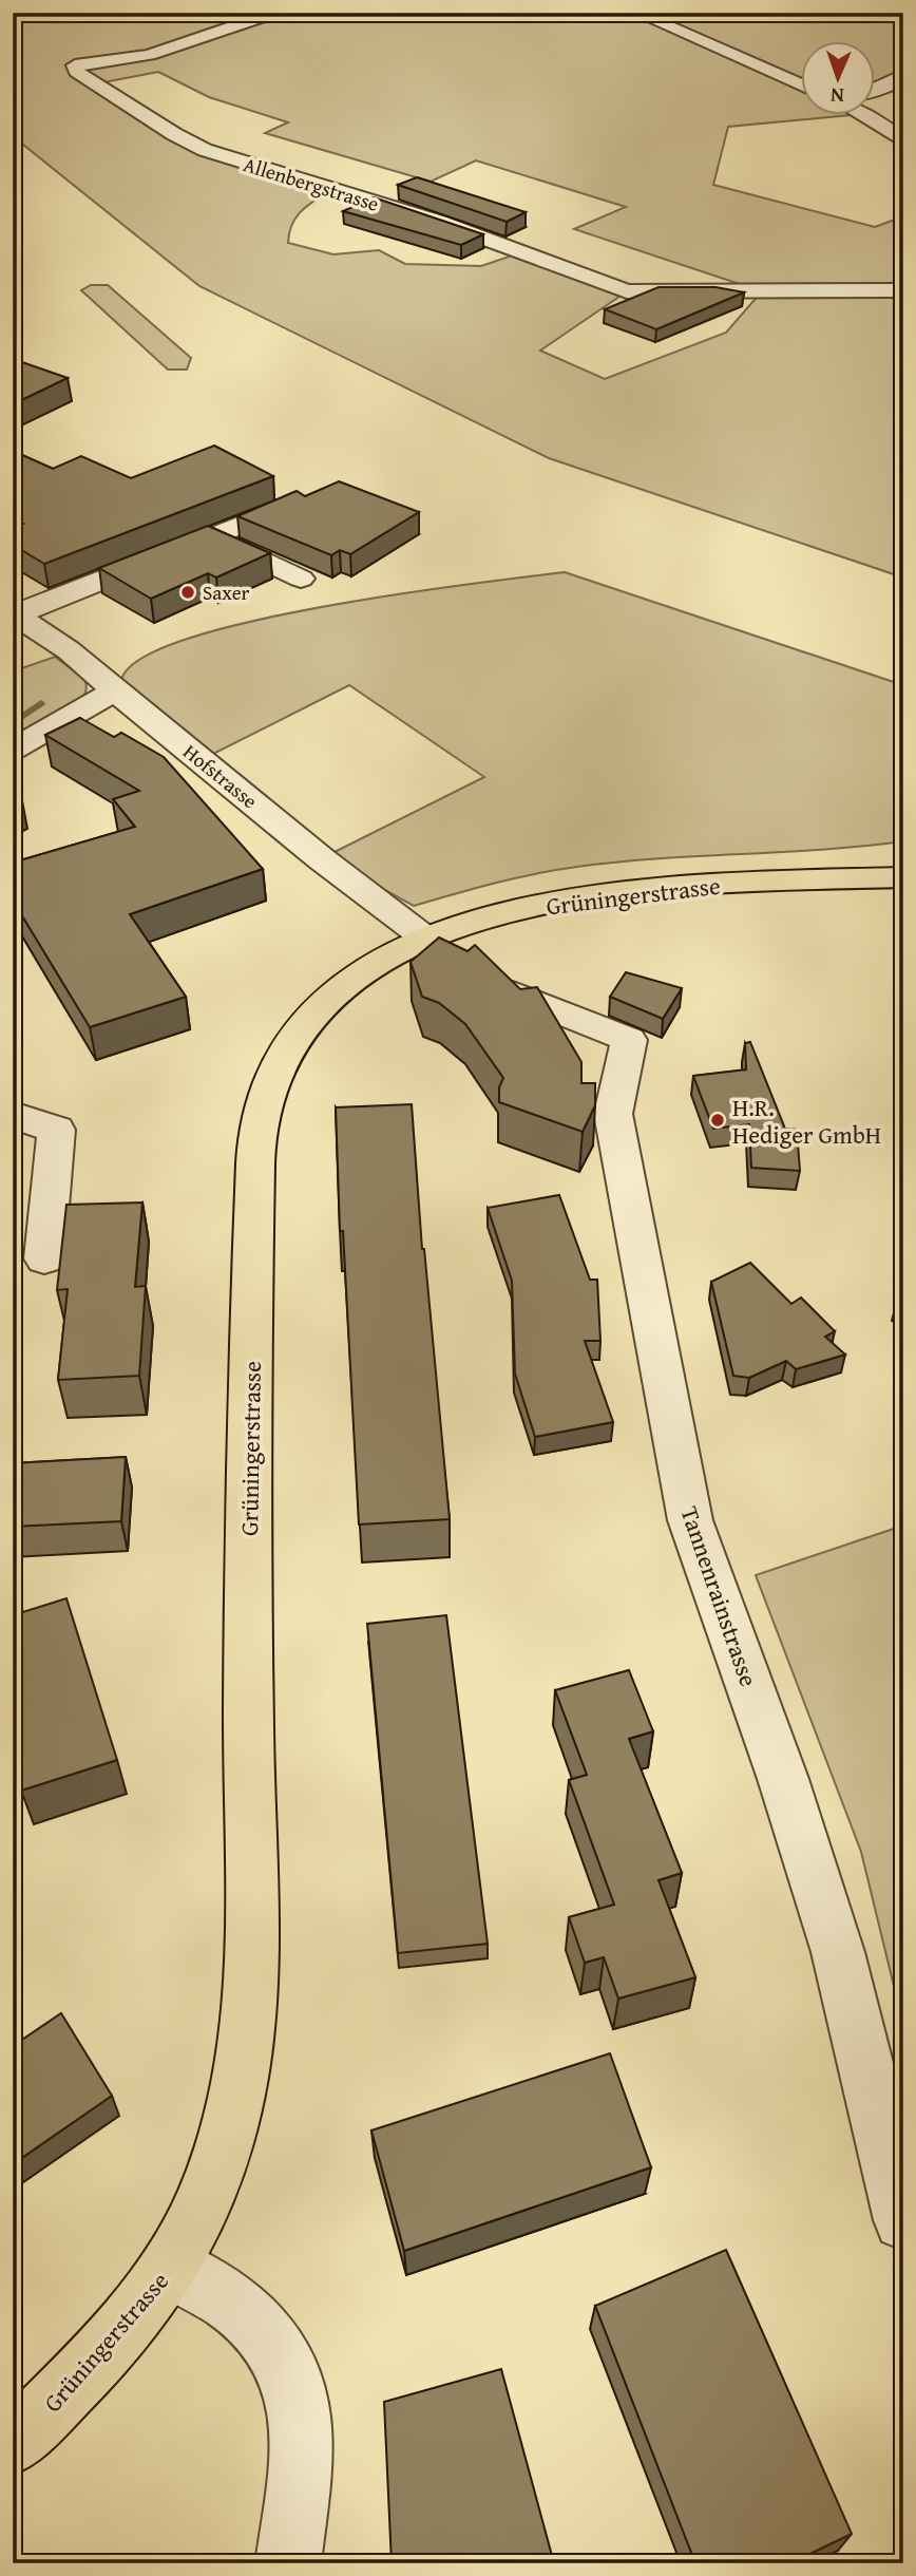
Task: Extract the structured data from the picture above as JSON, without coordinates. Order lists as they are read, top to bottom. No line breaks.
{"streets":{"main road":["Grüningerstrasse"],"street":["Allenbergstrasse","Hofstrasse","Tannenrainstrasse"]},"crossings":[["Hofstrasse","Grüningerstrasse"]],"places":["Saxer","H.R. Hediger GmbH"],"north":"bottom"}
